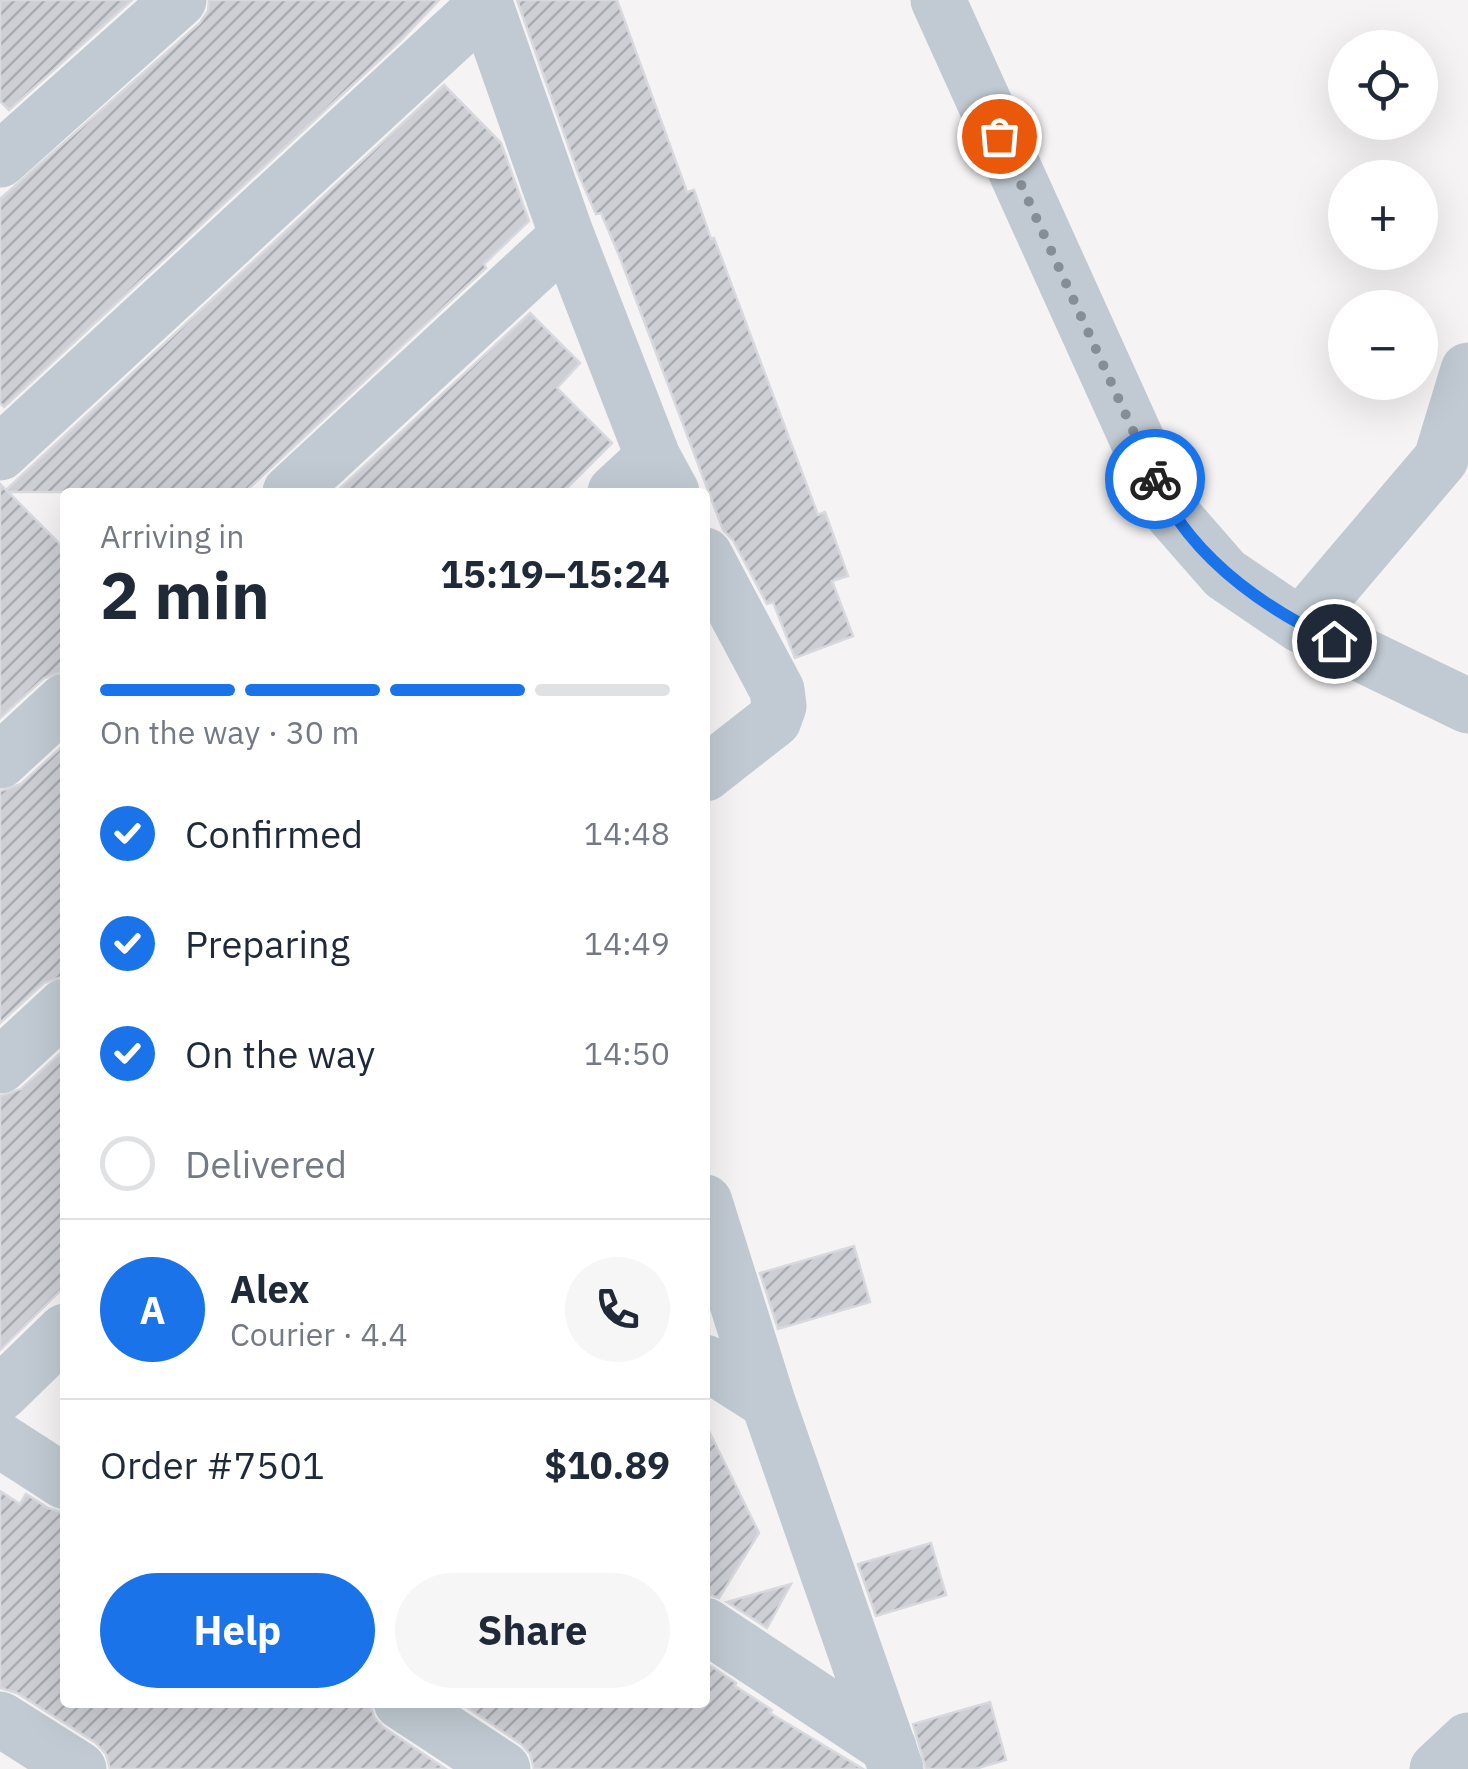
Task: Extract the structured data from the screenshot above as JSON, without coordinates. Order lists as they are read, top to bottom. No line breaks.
{"page":{"map_buttons":["+","−"],"heading":["2 min","Arriving in","15:19–15:24"],"panel":["Alex","Courier · 4.4","Order #7501","$10.89"],"bar":"On the way · 30 m","list":[["Confirmed","14:48"],["Preparing","14:49"],["On the way","14:50"],"Delivered"],"round":"A","buttons":["Help","Share"]}}
